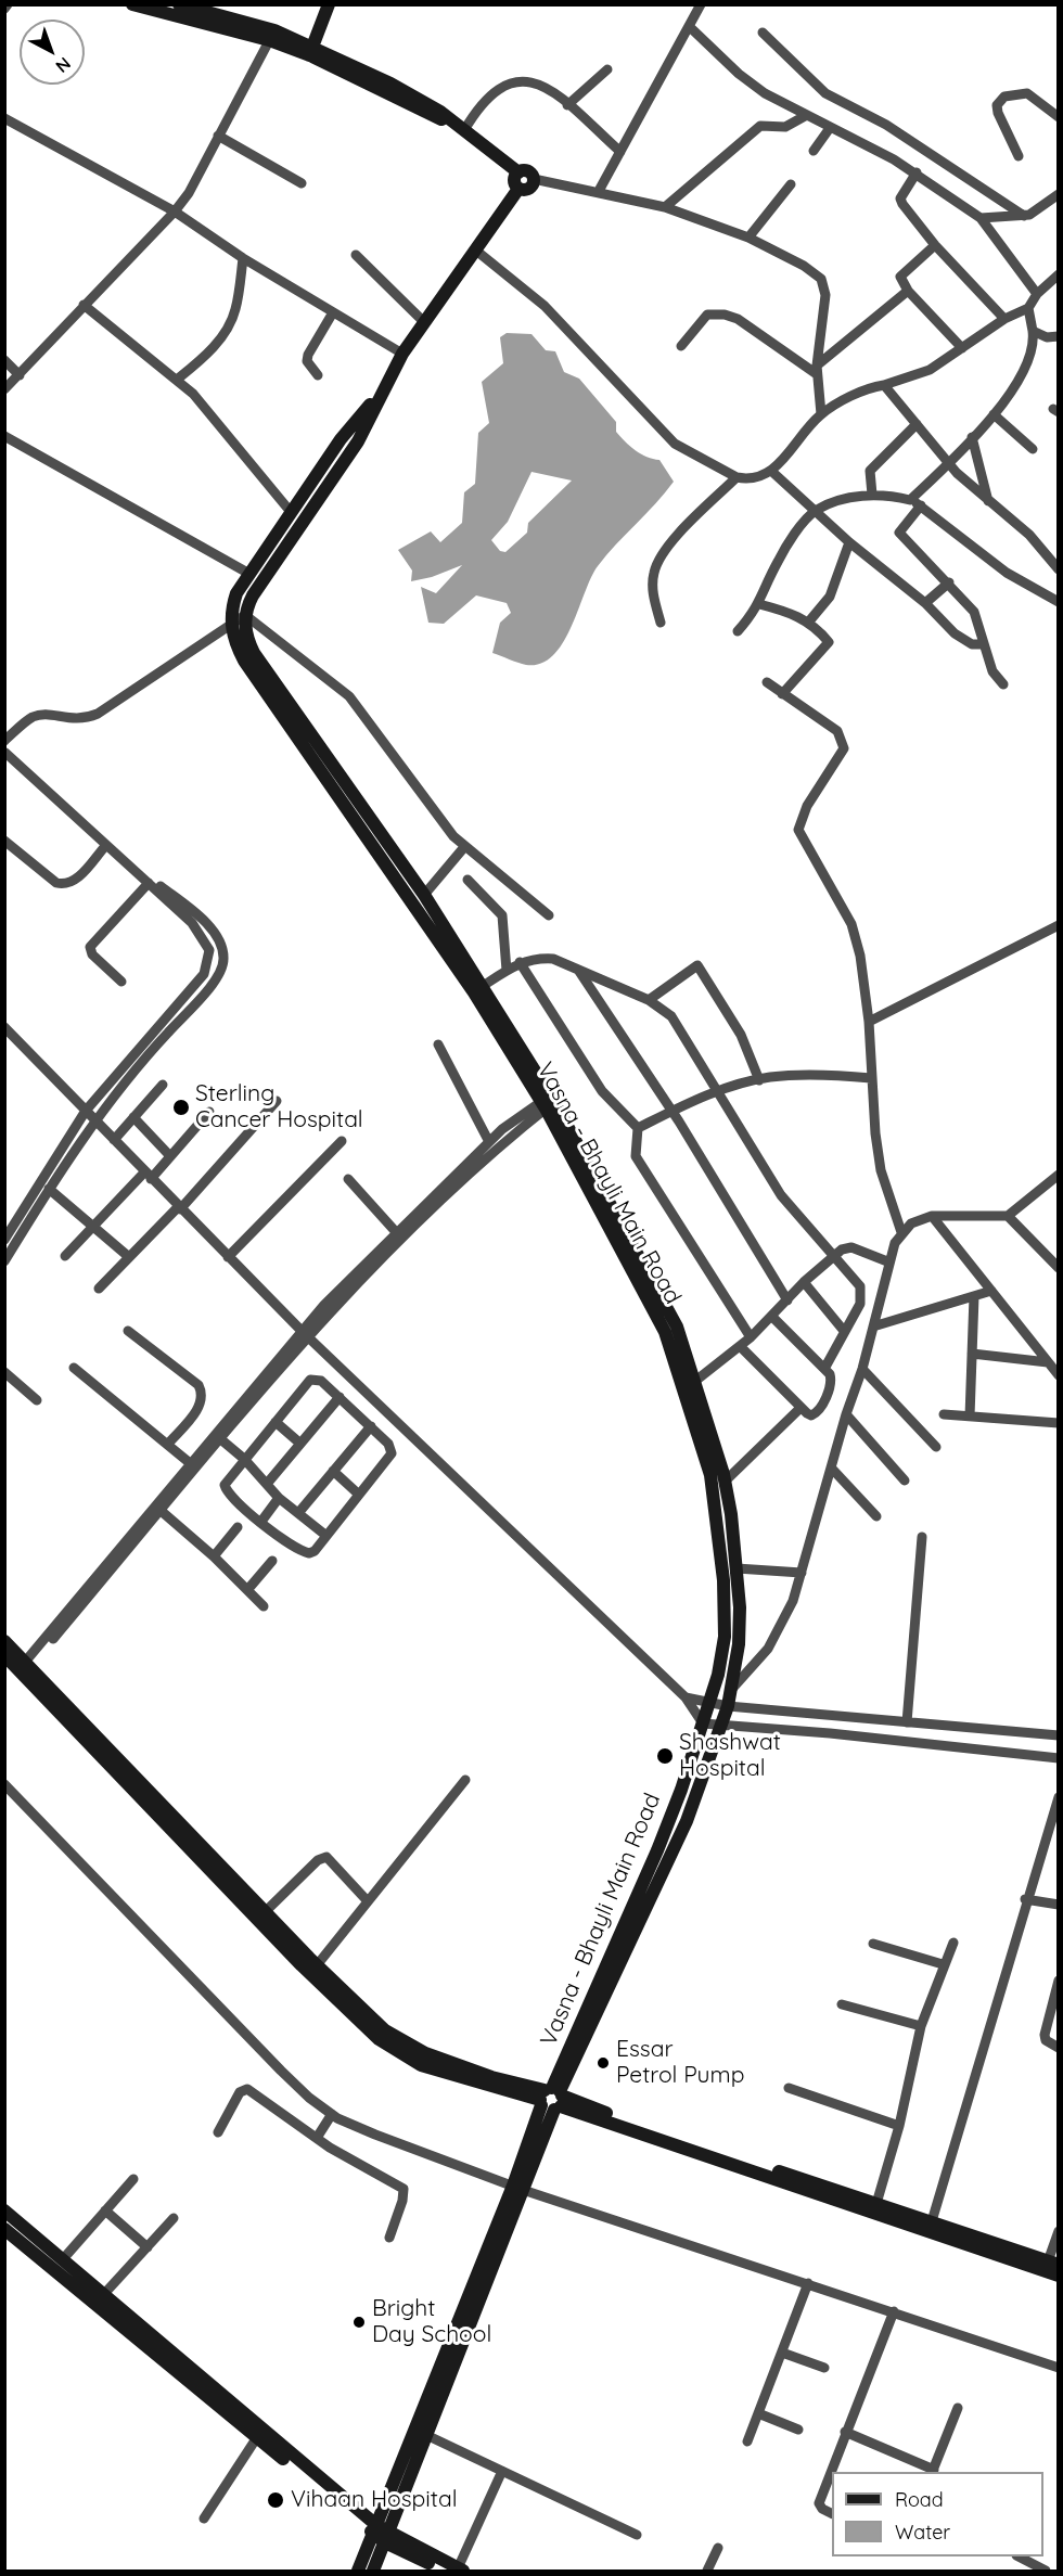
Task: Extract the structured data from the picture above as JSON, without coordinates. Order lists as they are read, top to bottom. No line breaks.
{"streets":{"main road":["Vasna - Bhayli Main Road"]},"places":["Sterling Cancer Hospital","Shashwat Hospital","Essar Petrol Pump","Bright Day School","Vihaan Hospital"],"legend":["Road","Water"],"north":"bottom right"}
